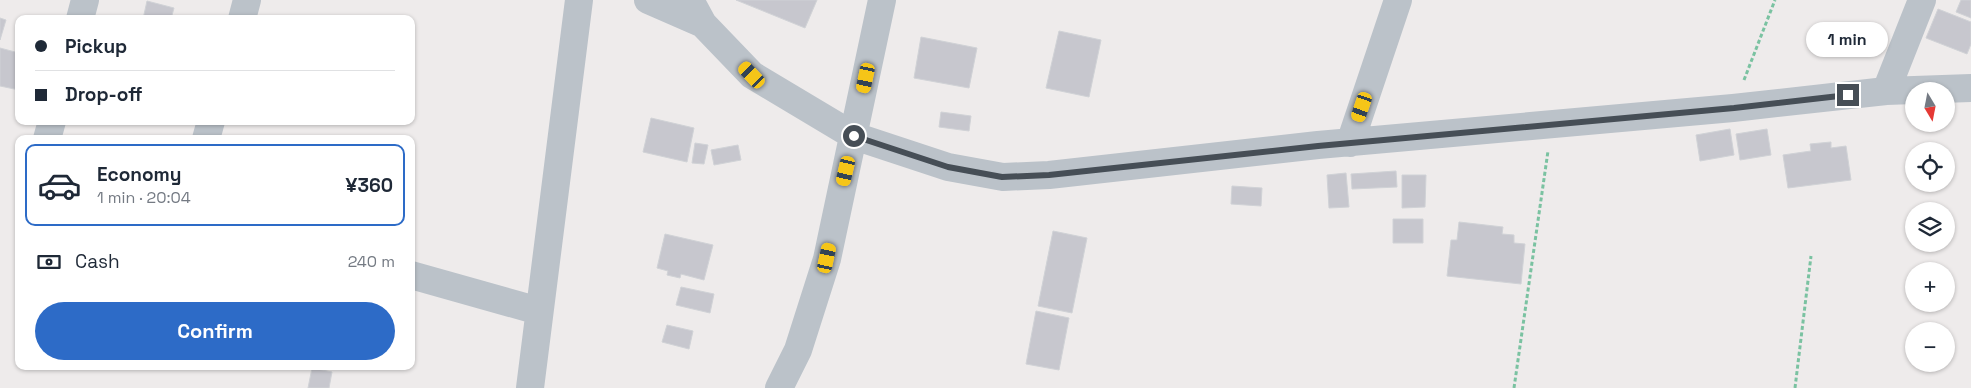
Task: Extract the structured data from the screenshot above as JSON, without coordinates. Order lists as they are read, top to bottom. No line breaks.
{"north":"bottom","page":{"banner":["Pickup","Drop-off"],"bubble":"1 min","map_buttons":["+","−"],"list":[{"name":"Economy","note":"1 min · 20:04","value":"¥360"}],"pay":["Cash","240 m"],"buttons":"Confirm"}}
